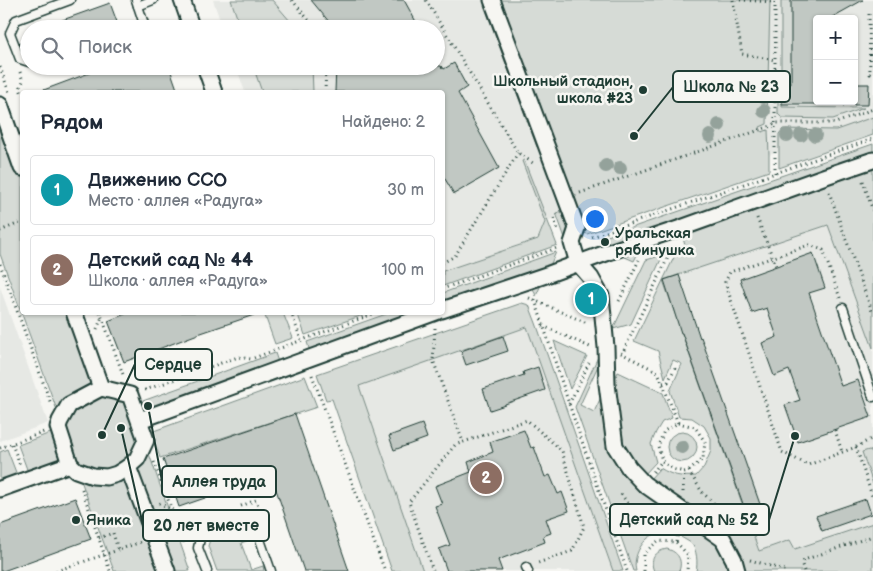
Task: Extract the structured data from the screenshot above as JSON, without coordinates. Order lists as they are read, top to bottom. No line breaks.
{"places":["Школьный стадион, школа #23","Школа № 23","Уральская рябинушка","Аллея труда","20 лет вместе","Сердце","Детский сад № 52","Яника"],"page":{"map_buttons":["+","−"],"search":"Поиск","heading":["Рядом","Найдено: 2"],"list":[{"mark":"1","name":"Движению ССО","note":"Место · аллея «Радуга»","value":"30 m"},{"mark":"2","name":"Детский сад № 44","note":"Школа · аллея «Радуга»","value":"100 m"}],"pins":["1","2"]}}
